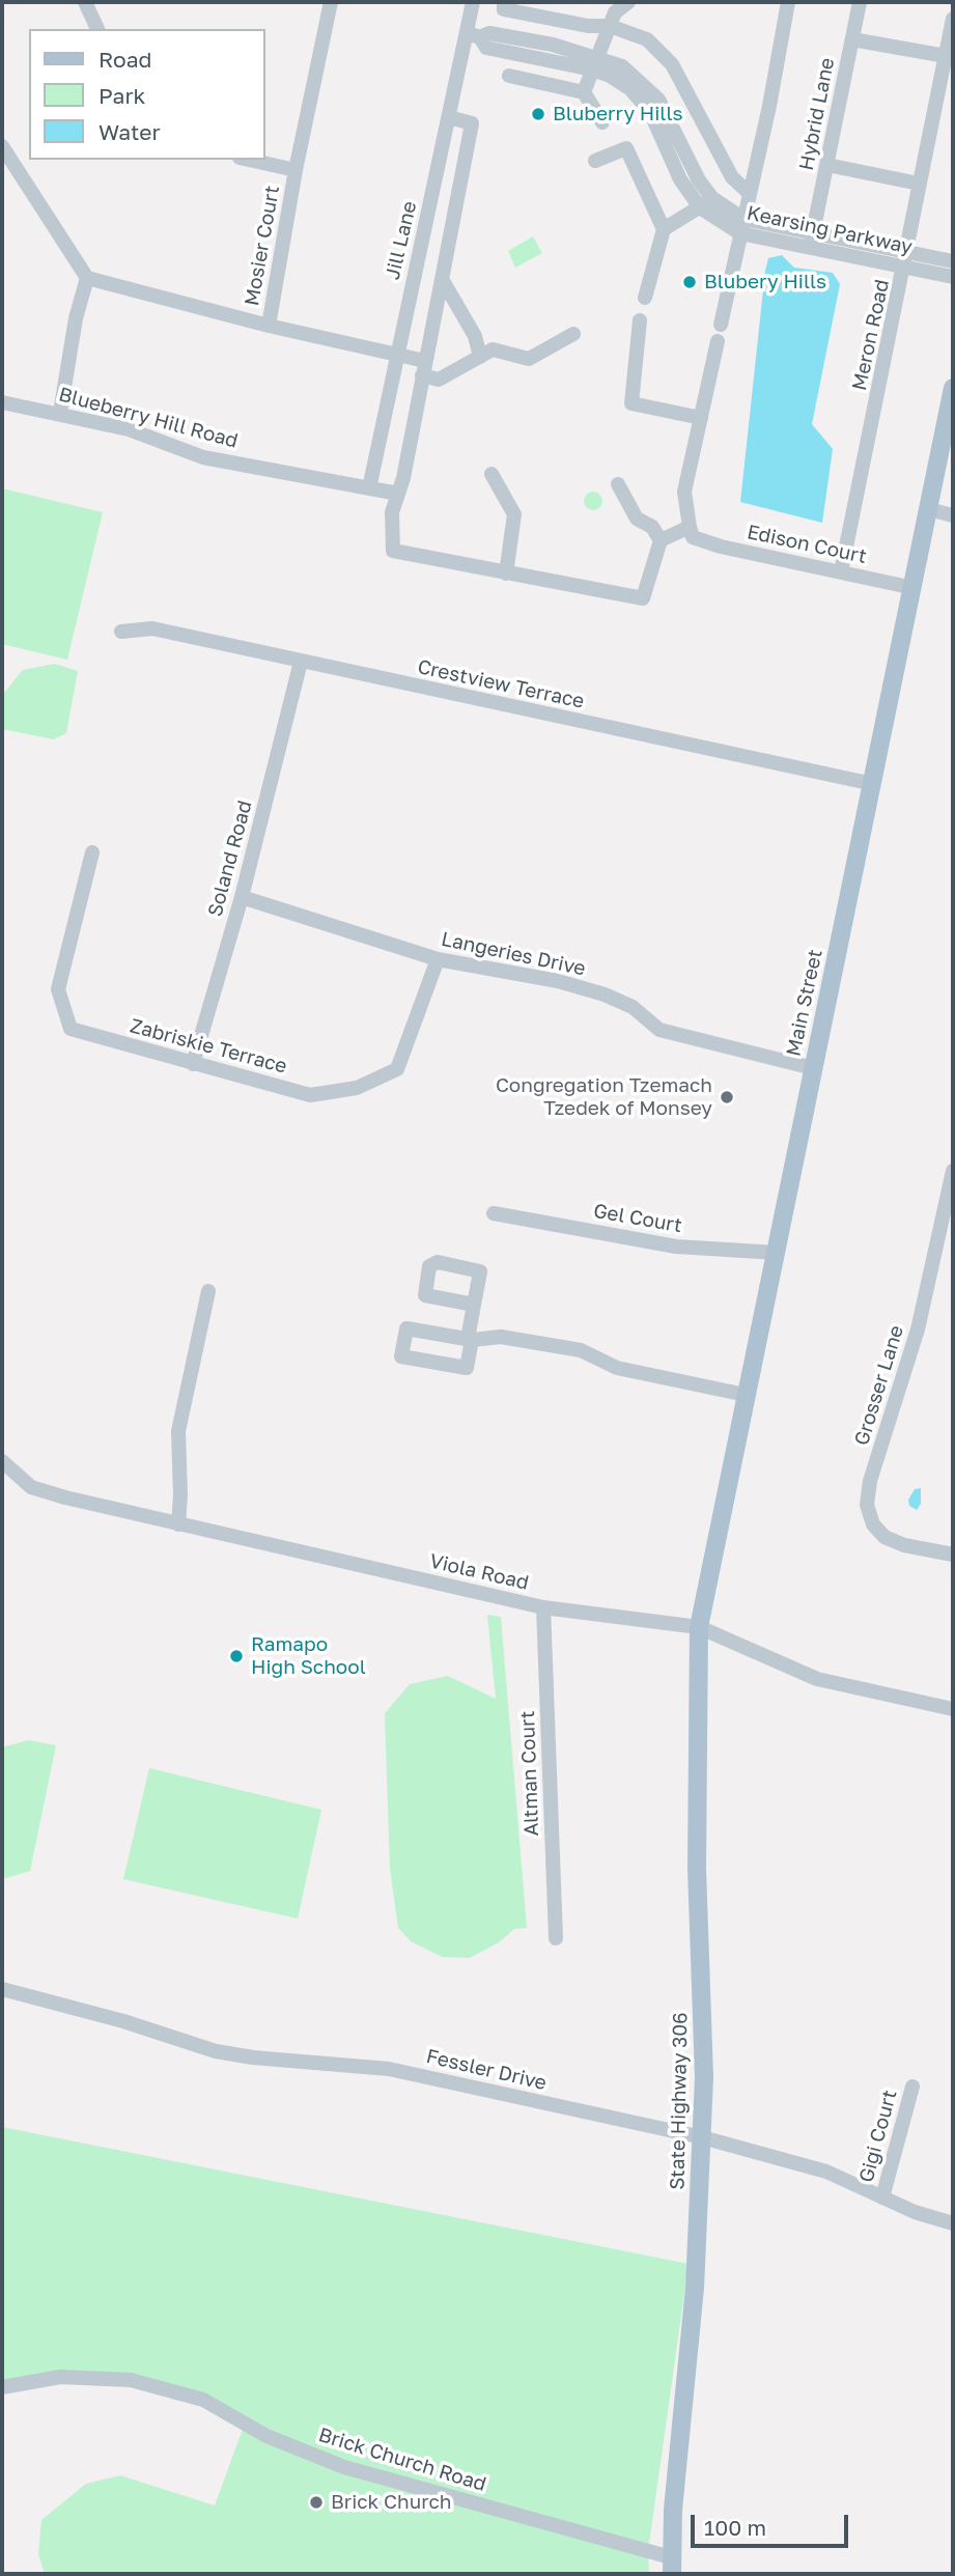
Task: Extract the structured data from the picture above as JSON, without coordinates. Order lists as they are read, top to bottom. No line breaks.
{"streets":{"main road":["Main Street","State Highway 306"],"street":["Hybrid Lane","Kearsing Parkway","Jill Lane","Mosier Court","Meron Road","Blueberry Hill Road","Edison Court","Crestview Terrace","Soland Road","Langeries Drive","Zabriskie Terrace","Gel Court","Grosser Lane","Viola Road","Altman Court","Fessler Drive","Gigi Court","Brick Church Road"]},"crossings":[["Hybrid Lane","Kearsing Parkway"],["Kearsing Parkway","Jill Lane"],["Kearsing Parkway","Meron Road"],["Jill Lane","Blueberry Hill Road"],["Meron Road","Edison Court"],["Edison Court","Main Street"],["Crestview Terrace","Soland Road"],["Crestview Terrace","Main Street"],["Soland Road","Langeries Drive"],["Soland Road","Zabriskie Terrace"],["Langeries Drive","Main Street"],["Langeries Drive","Zabriskie Terrace"],["Main Street","Gel Court"],["Main Street","Viola Road"],["Main Street","State Highway 306"],["Viola Road","Altman Court"],["Viola Road","State Highway 306"],["Fessler Drive","State Highway 306"],["Fessler Drive","Gigi Court"],["State Highway 306","Brick Church Road"]],"places":["Bluberry Hills","Blubery Hills","Congregation Tzemach Tzedek of Monsey","Ramapo High School","Brick Church"],"legend":["Road","Park","Water"],"scale_bar":"100 m"}
